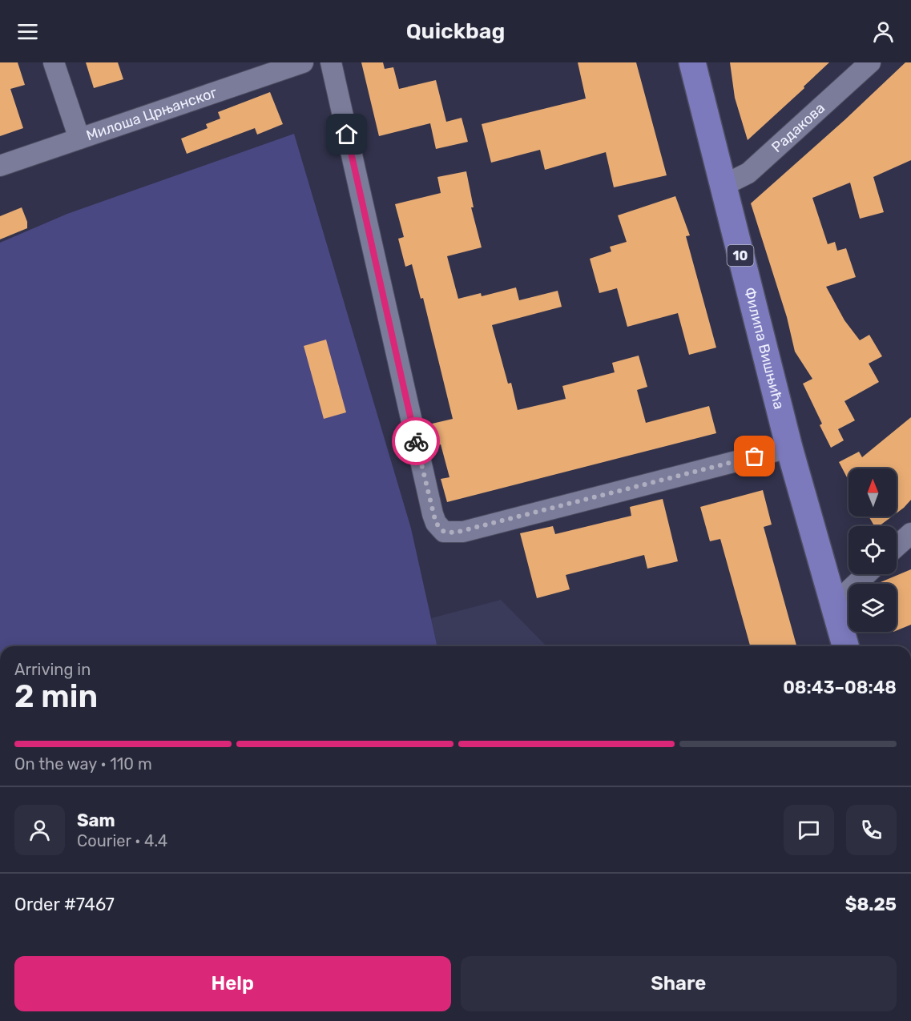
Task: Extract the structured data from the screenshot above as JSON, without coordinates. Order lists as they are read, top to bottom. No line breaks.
{"streets":{"main road":["10","Филипа Вишњића"],"street":["Милоша Црњанског","Радакова"]},"crossings":[["Радакова","Филипа Вишњића"],["10","Филипа Вишњића"]],"north":"top","page":{"header":"Quickbag","heading":["2 min","Arriving in","08:43–08:48"],"panel":["Sam","Courier · 4.4","Order #7467","$8.25"],"bar":"On the way · 110 m","buttons":["Help","Share"]}}
